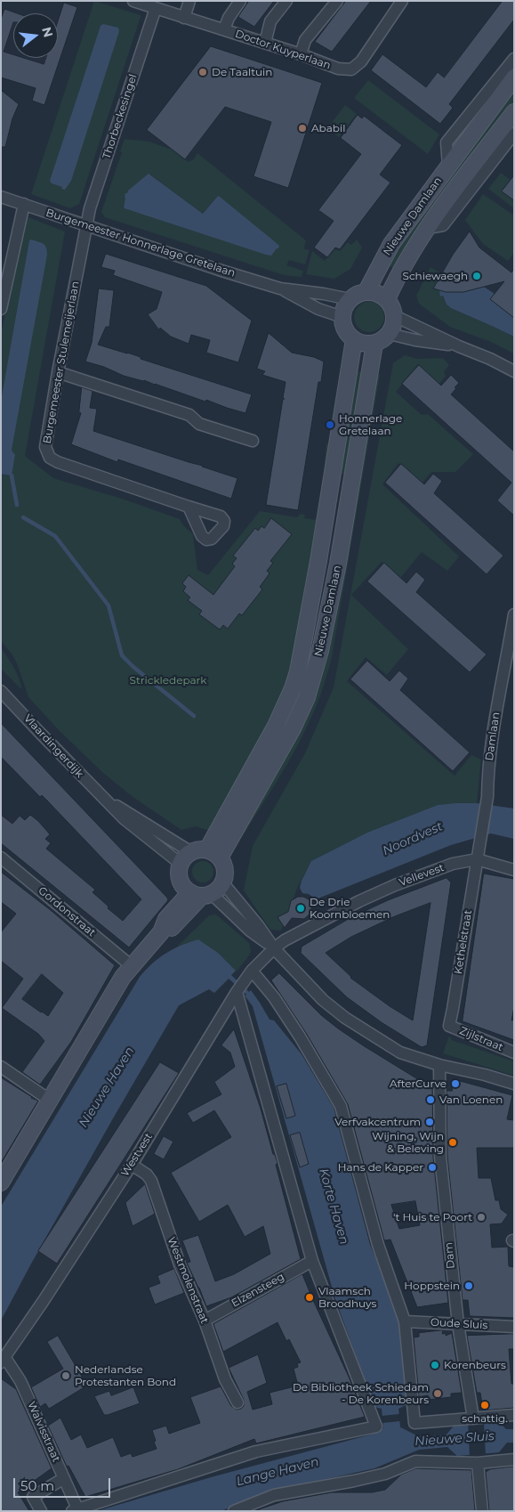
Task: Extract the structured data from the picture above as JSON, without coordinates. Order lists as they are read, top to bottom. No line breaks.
{"streets":{"street":["Doctor Kuyperlaan","Thorbeckesingel","Nieuwe Damlaan","Burgemeester Honnerlage Gretelaan","Burgemeester Stulemeijerlaan","Damlaan","Vlaardingerdijk","Vellevest","Gordonstraat","Kethelstraat","Zijlstraat","Westvest","Dam","Westmolenstraat","Elzensteeg","Oude Sluis","Walvisstraat"]},"crossings":[["Doctor Kuyperlaan","Thorbeckesingel"],["Thorbeckesingel","Burgemeester Honnerlage Gretelaan"],["Thorbeckesingel","Burgemeester Stulemeijerlaan"],["Nieuwe Damlaan","Burgemeester Honnerlage Gretelaan"],["Nieuwe Damlaan","Vlaardingerdijk"],["Burgemeester Honnerlage Gretelaan","Burgemeester Stulemeijerlaan"],["Damlaan","Vellevest"],["Damlaan","Kethelstraat"],["Vellevest","Kethelstraat"],["Vellevest","Westvest"],["Kethelstraat","Zijlstraat"],["Westvest","Westmolenstraat"],["Westvest","Walvisstraat"],["Dam","Oude Sluis"],["Westmolenstraat","Elzensteeg"]],"water":["Noordvest","Nieuwe Haven","Korte Haven","Nieuwe Sluis","Lange Haven"],"parks":["Strickledepark"],"places":["De Taaltuin","Ababil","Schiewaegh","Honnerlage Gretelaan","De Drie Koornbloemen","AfterCurve","Van Loenen","Verfvakcentrum","Wijning, Wijn & Beleving","Hans de Kapper","'t Huis te Poort","Hoppstein","Vlaamsch Broodhuys","Korenbeurs","Nederlandse Protestanten Bond","De Bibliotheek Schiedam - De Korenbeurs","schattig."],"scale_bar":"50 m","north":"right"}
